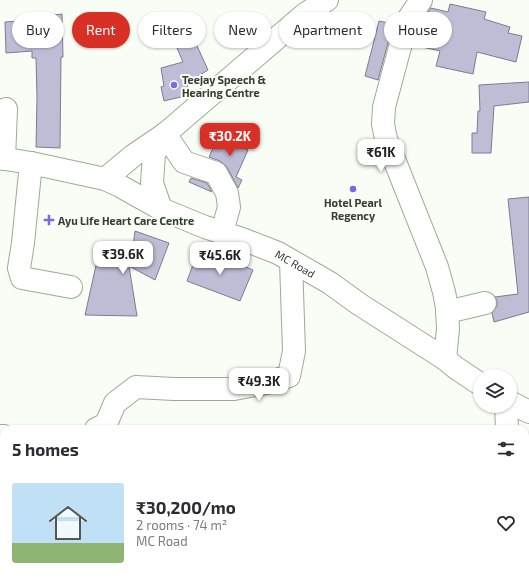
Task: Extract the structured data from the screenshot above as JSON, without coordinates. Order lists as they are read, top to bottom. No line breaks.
{"streets":{"main road":["MC Road"]},"places":{"other":["Teejay Speech & Hearing Centre","Hotel Pearl Regency"],"health":["Ayu Life Heart Care Centre"]},"page":{"chip":["Buy","Rent","Filters","New","Apartment","House"],"price":["₹30.2K","₹61K","₹39.6K","₹45.6K","₹49.3K"],"heading":"5 homes","list":[{"name":"₹30,200/mo","note":"2 rooms · 74 m² · MC Road"}]}}
